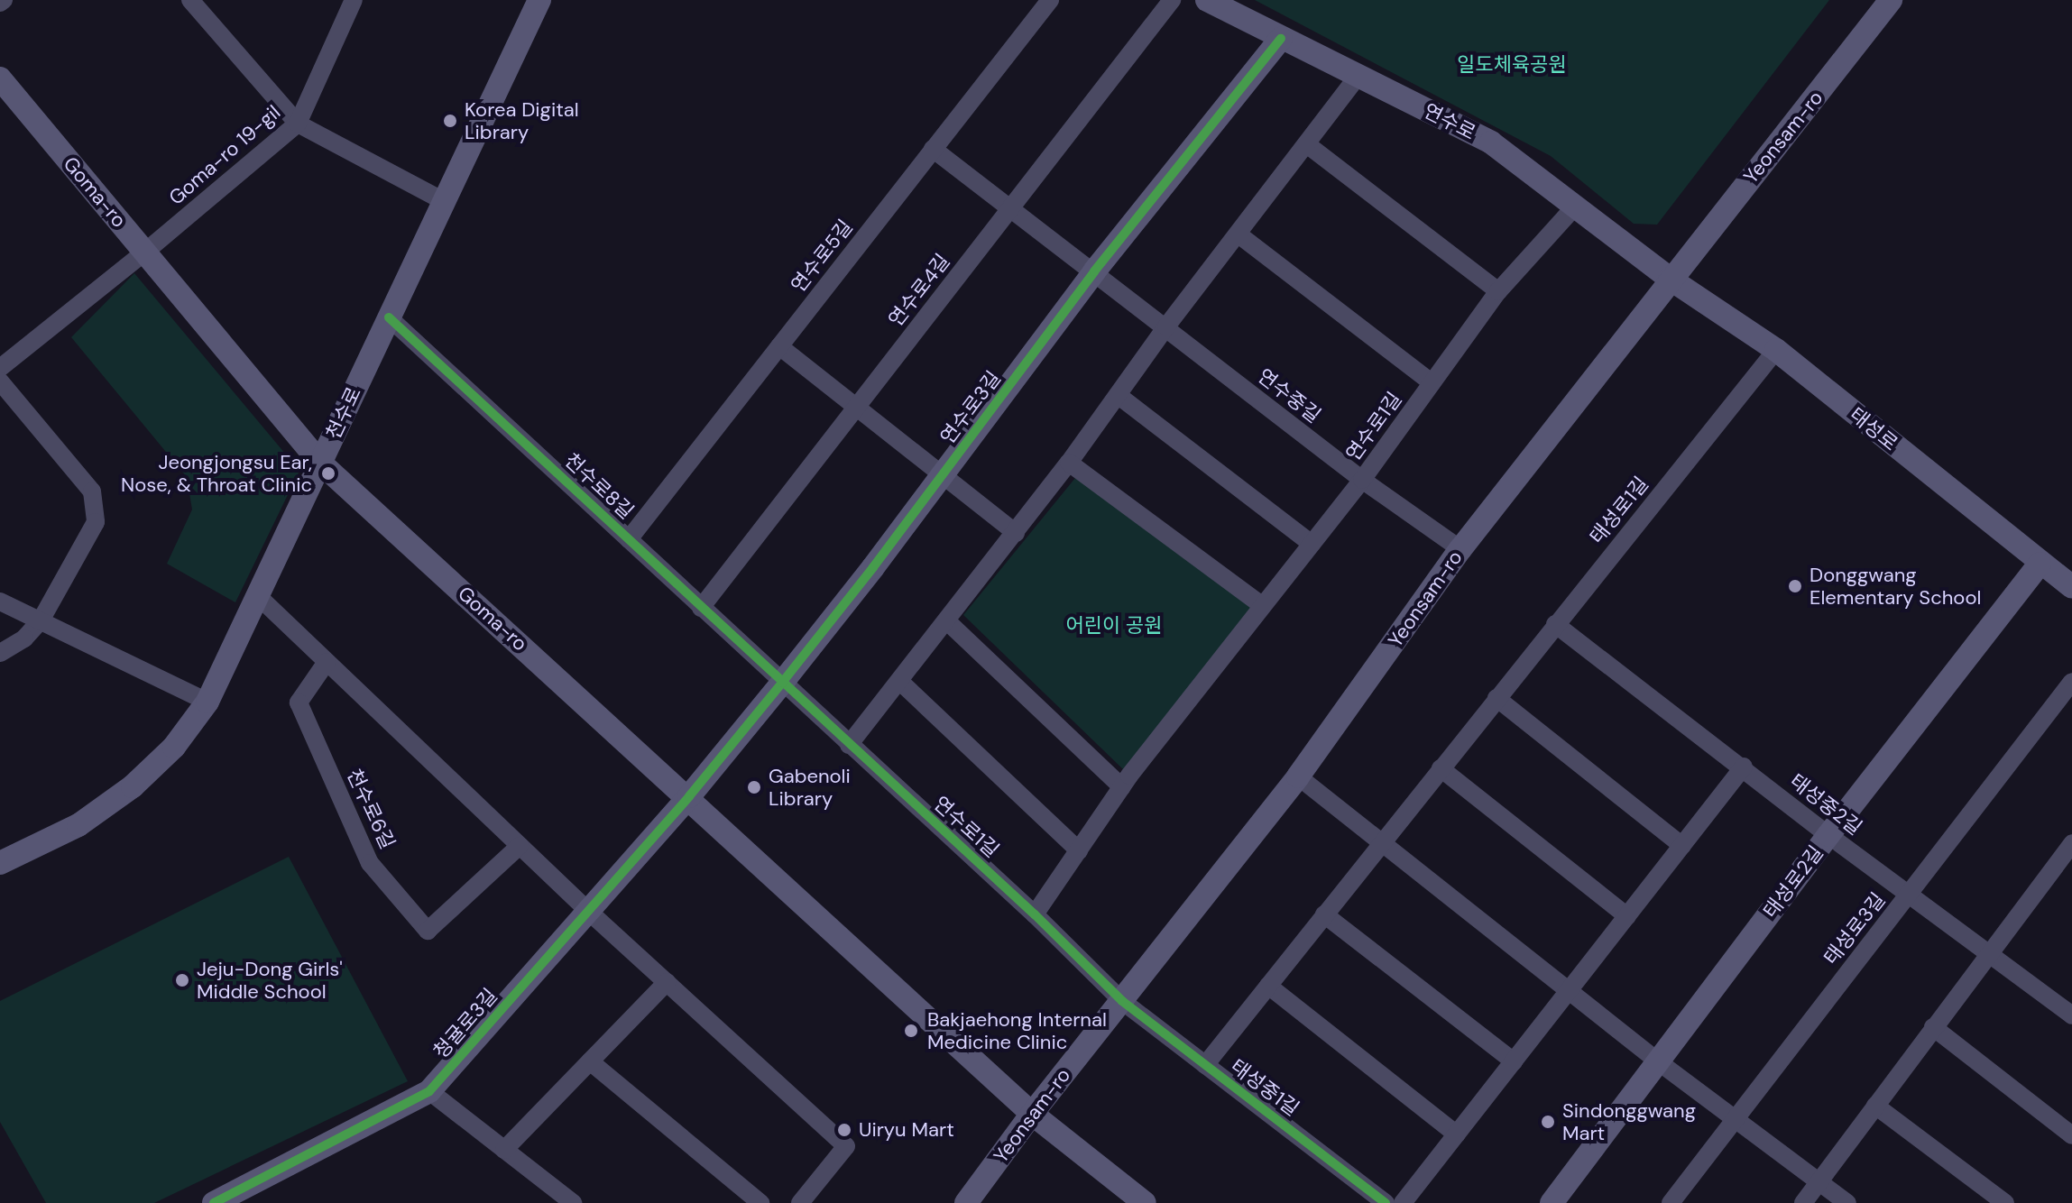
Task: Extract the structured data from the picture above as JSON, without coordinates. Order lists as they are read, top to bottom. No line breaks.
{"streets":{"street":["연수로","Yeonsam-ro","Goma-ro 19-gil","Goma-ro","연수로5길","연수로4길","연수중길","연수로3길","천수로","연수로1길","태성로","천수로8길","태성로1길","태성중2길","천수로6길","태성로2길","태성로3길","청귤로3길","태성중1길"]},"crossings":[["연수로","Yeonsam-ro"],["연수로","연수로3길"],["연수로","연수로1길"],["연수로","태성로"],["Yeonsam-ro","Goma-ro"],["Yeonsam-ro","연수중길"],["Yeonsam-ro","연수로1길"],["Yeonsam-ro","태성로"],["Yeonsam-ro","태성중1길"],["Goma-ro 19-gil","Goma-ro"],["Goma-ro","연수로3길"],["Goma-ro","천수로"],["Goma-ro","청귤로3길"],["연수로5길","연수중길"],["연수로5길","천수로8길"],["연수로4길","연수중길"],["연수로4길","천수로8길"],["연수중길","연수로3길"],["연수중길","연수로1길"],["연수로3길","연수로1길"],["연수로3길","천수로8길"],["연수로3길","청귤로3길"],["천수로","천수로8길"],["연수로1길","천수로8길"],["연수로1길","태성중1길"],["태성로","태성로1길"],["태성로","태성로2길"],["태성로1길","태성중2길"],["태성로1길","태성중1길"],["태성중2길","태성로2길"],["태성중2길","태성로3길"]],"parks":["일도체육공원","어린이 공원"],"places":["Korea Digital Library","Jeongjongsu Ear, Nose, & Throat Clinic","Donggwang Elementary School","Gabenoli Library","Jeju-Dong Girls' Middle School","Bakjaehong Internal Medicine Clinic","Sindonggwang Mart","Uiryu Mart"]}
